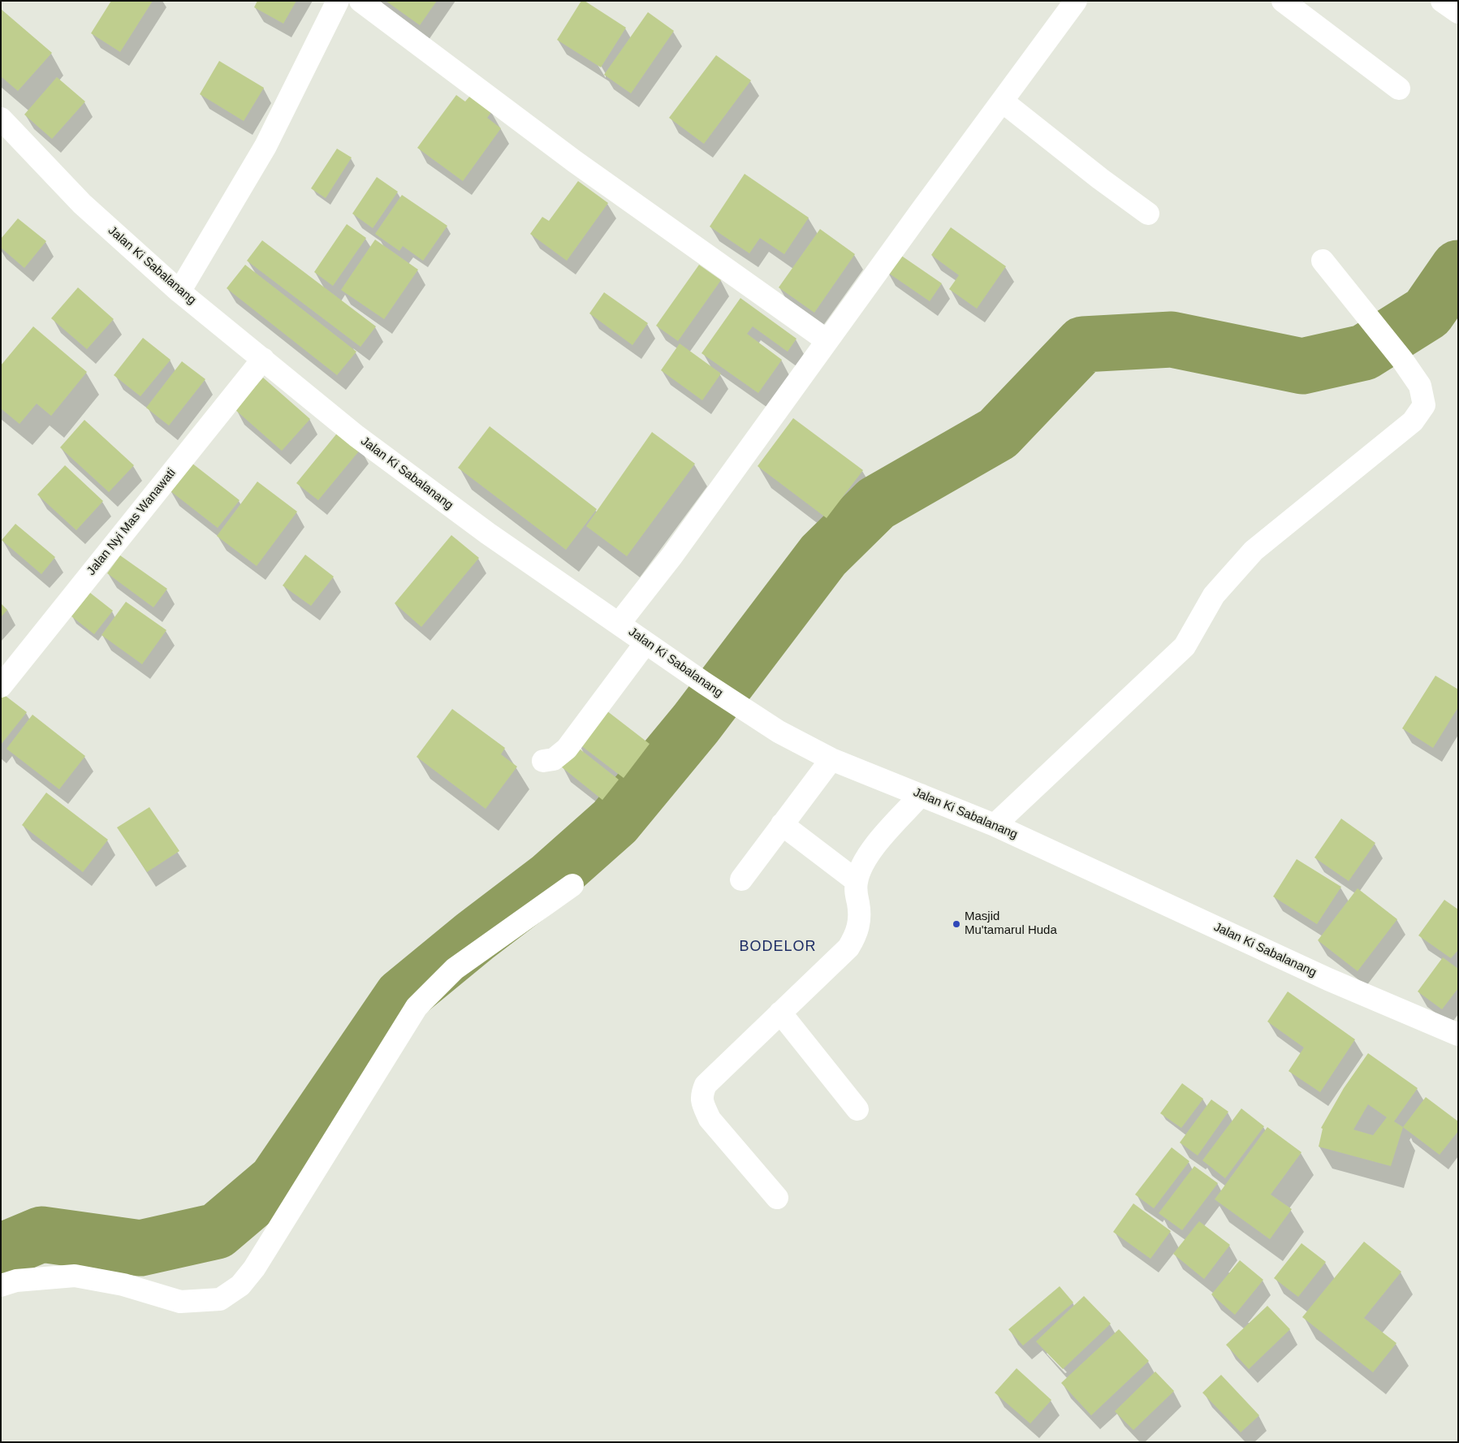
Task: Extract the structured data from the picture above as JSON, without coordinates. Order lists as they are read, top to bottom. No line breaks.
{"streets":{"street":["Jalan Ki Sabalanang","Jalan Nyi Mas Wanawati"]},"crossings":[["Jalan Ki Sabalanang","Jalan Nyi Mas Wanawati"]],"districts":["BODELOR"],"places":["Masjid Mu'tamarul Huda"]}
